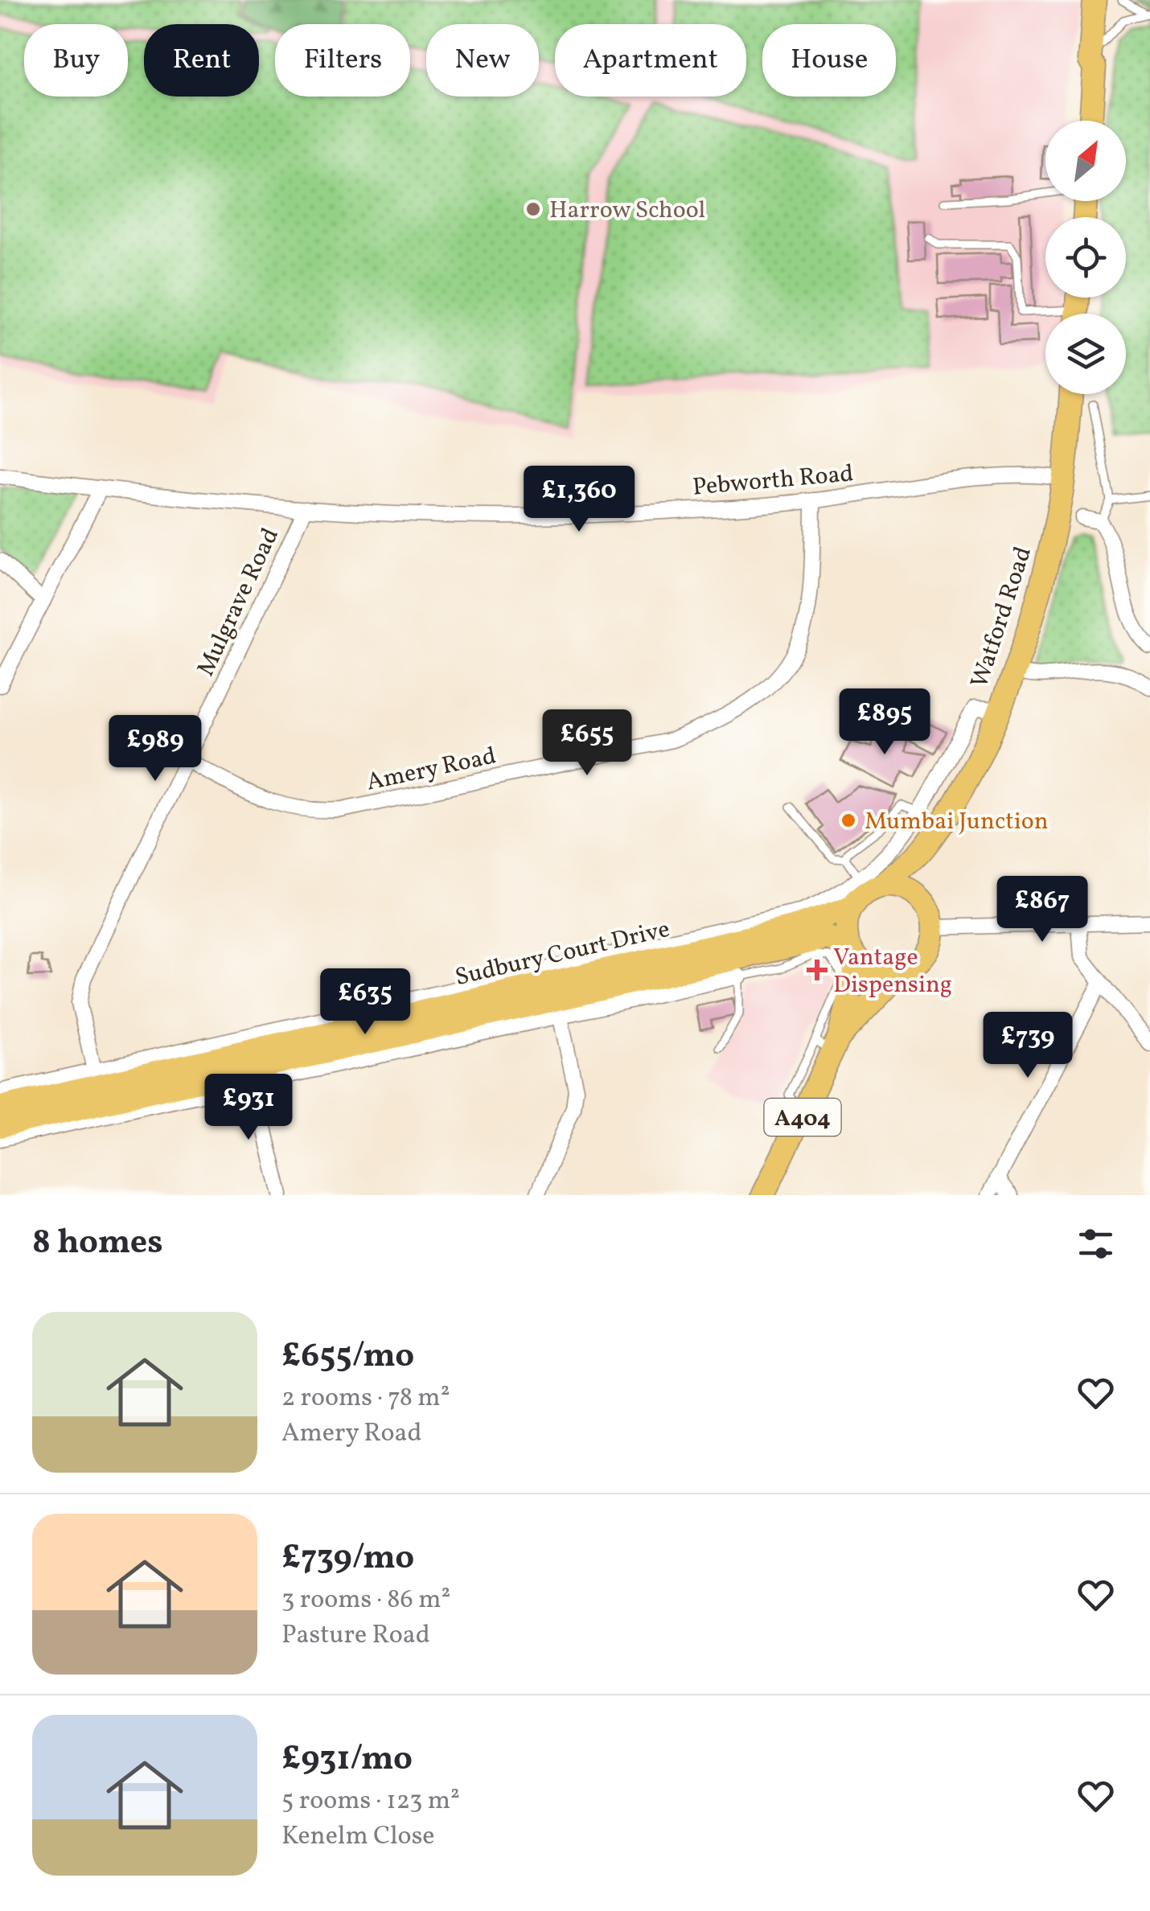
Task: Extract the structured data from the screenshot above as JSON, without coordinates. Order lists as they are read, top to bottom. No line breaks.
{"streets":{"main road":["Watford Road","Sudbury Court Drive","A404"],"street":["Pebworth Road","Mulgrave Road","Amery Road"]},"crossings":[["Pebworth Road","Mulgrave Road"],["Pebworth Road","Watford Road"],["Pebworth Road","Amery Road"],["Mulgrave Road","Amery Road"],["Mulgrave Road","Sudbury Court Drive"],["Watford Road","Sudbury Court Drive"],["Watford Road","A404"],["Sudbury Court Drive","A404"]],"places":{"other":["Harrow School","Mumbai Junction"],"health":["Vantage Dispensing"]},"north":"top right","page":{"chip":["Buy","Rent","Filters","New","Apartment","House"],"price":["£1,360","£895","£655","£989","£867","£635","£739","£931"],"heading":"8 homes","list":[{"name":"£655/mo","note":"2 rooms · 78 m² · Amery Road"},{"name":"£739/mo","note":"3 rooms · 86 m² · Pasture Road"},{"name":"£931/mo","note":"5 rooms · 123 m² · Kenelm Close"}]}}
